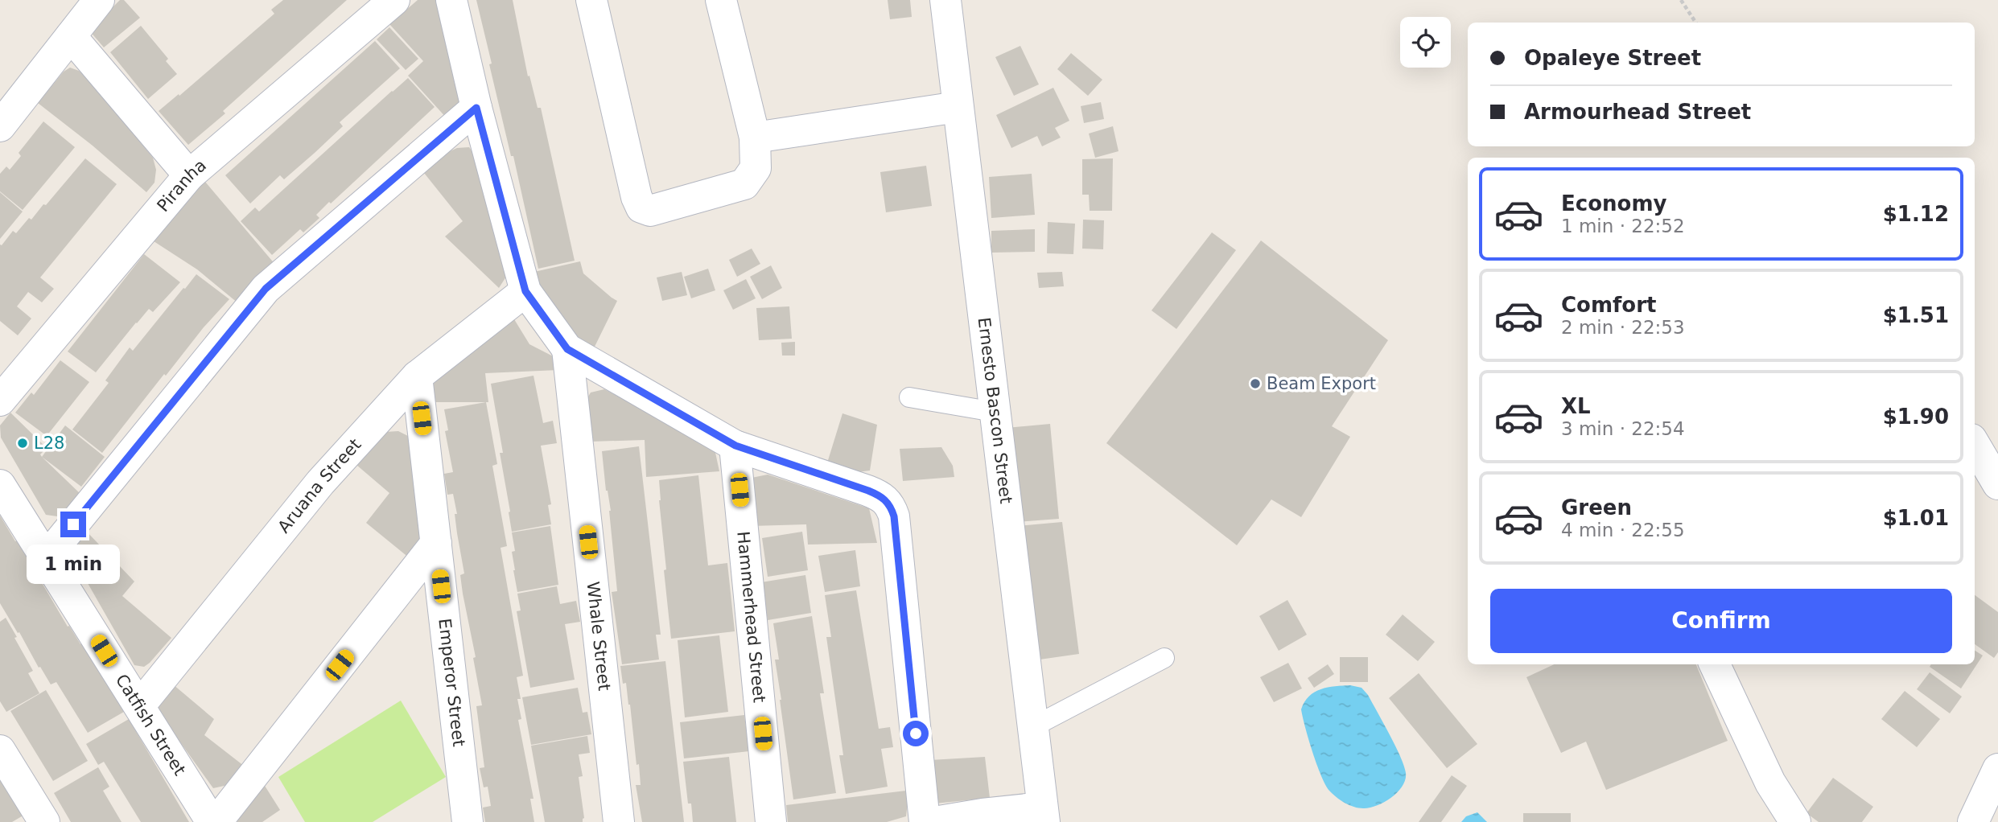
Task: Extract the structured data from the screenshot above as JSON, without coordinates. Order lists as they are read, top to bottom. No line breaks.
{"streets":{"street":["Piranha","Ernesto Bascon Street","Aruana Street","Hammerhead Street","Whale Street","Emperor Street","Catfish Street"]},"crossings":[["Aruana Street","Emperor Street"],["Aruana Street","Catfish Street"]],"places":["Beam Export","L28"],"page":{"banner":["Opaleye Street","Armourhead Street"],"list":[{"name":"Economy","note":"1 min · 22:52","value":"$1.12"},{"name":"Comfort","note":"2 min · 22:53","value":"$1.51"},{"name":"XL","note":"3 min · 22:54","value":"$1.90"},{"name":"Green","note":"4 min · 22:55","value":"$1.01"}],"bubble":"1 min","buttons":"Confirm"}}
